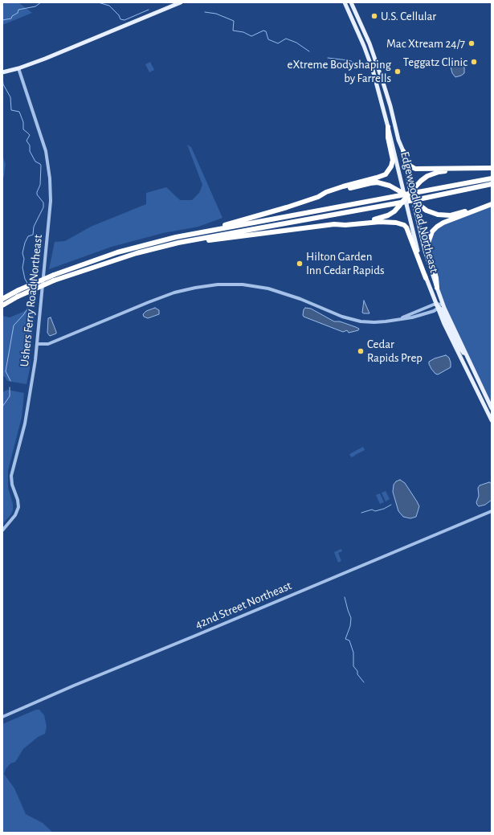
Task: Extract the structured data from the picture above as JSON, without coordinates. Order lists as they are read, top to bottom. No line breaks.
{"streets":{"main road":["Edgewood Road Northeast"],"street":["Ushers Ferry Road Northeast","42nd Street Northeast"]},"places":["U.S. Cellular","Mac Xtream 24/7","Teggatz Clinic","eXtreme Bodyshaping by Farrells","Hilton Garden Inn Cedar Rapids","Cedar Rapids Prep"]}
